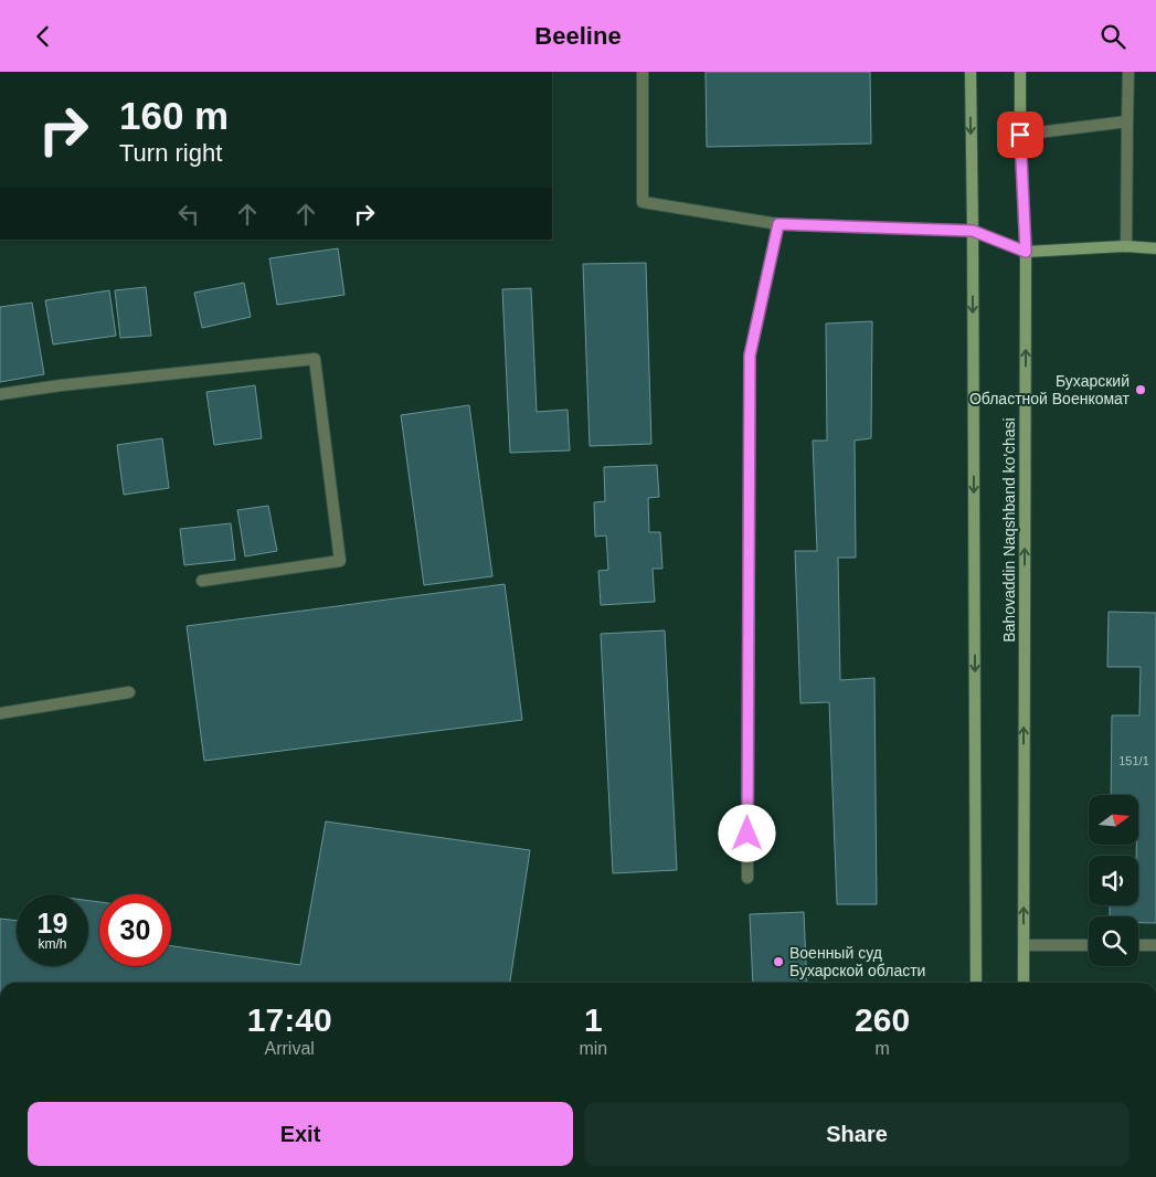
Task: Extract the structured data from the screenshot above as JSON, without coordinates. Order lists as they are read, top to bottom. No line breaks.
{"streets":{"main road":["Bahovaddin Naqshband ko'chasi"]},"places":["Бухарский Областной Военкомат","Военный суд Бухарской области"],"house_numbers":["151/1"],"north":"right","page":{"header":"Beeline","turn":["160 m","Turn right"],"speed":"19 km/h","limit":"30","eta":["17:40","Arrival","1","min","260","m"],"buttons":["Exit","Share"]}}
